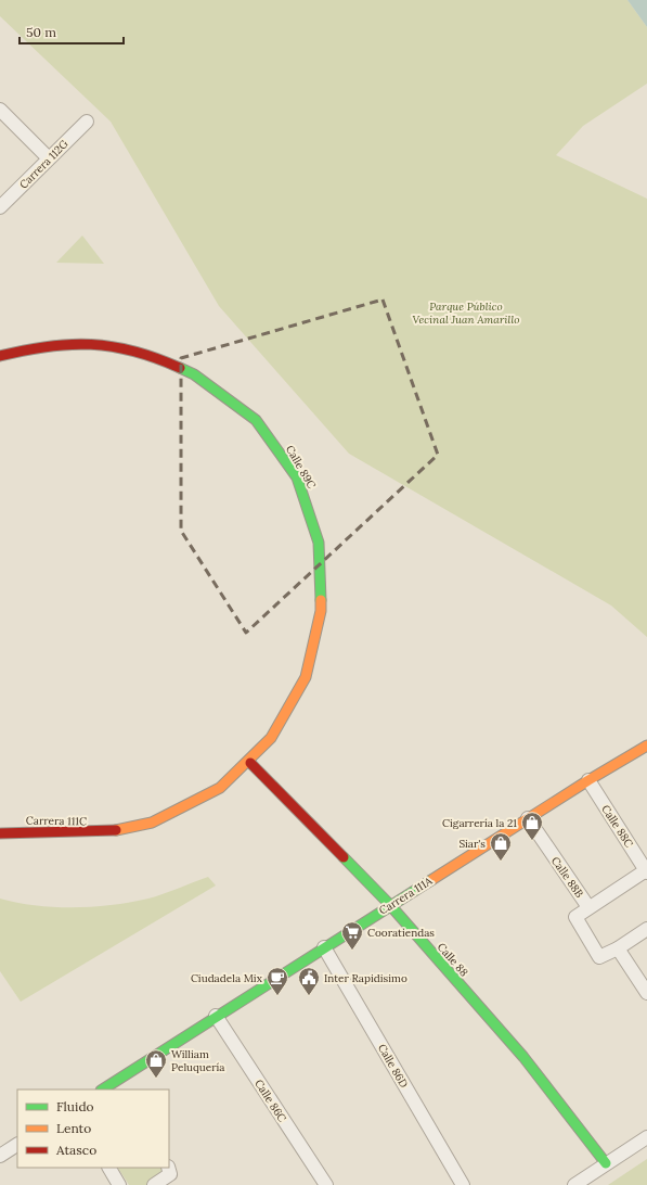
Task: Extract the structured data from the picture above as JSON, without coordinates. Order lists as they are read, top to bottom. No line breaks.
{"streets":{"street":["Carrera 112G","Calle 89C","Carrera 111C","Calle 88C","Calle 88B","Carrera 111A","Calle 88","Calle 86D","Calle 86C"]},"crossings":[["Calle 89C","Carrera 111C"],["Calle 89C","Calle 88"],["Carrera 111C","Calle 88"],["Calle 88C","Carrera 111A"],["Calle 88B","Carrera 111A"],["Carrera 111A","Calle 88"],["Carrera 111A","Calle 86D"],["Carrera 111A","Calle 86C"]],"parks":["Parque Público Vecinal Juan Amarillo"],"places":{"shop":["Cigarrería la 21","Siar's","William Peluquería"],"supermarket":["Cooratiendas"],"cafe":["Ciudadela Mix"],"public building":["Inter Rapidisimo"]},"legend":["Fluido","Lento","Atasco"],"scale_bar":"50 m"}
